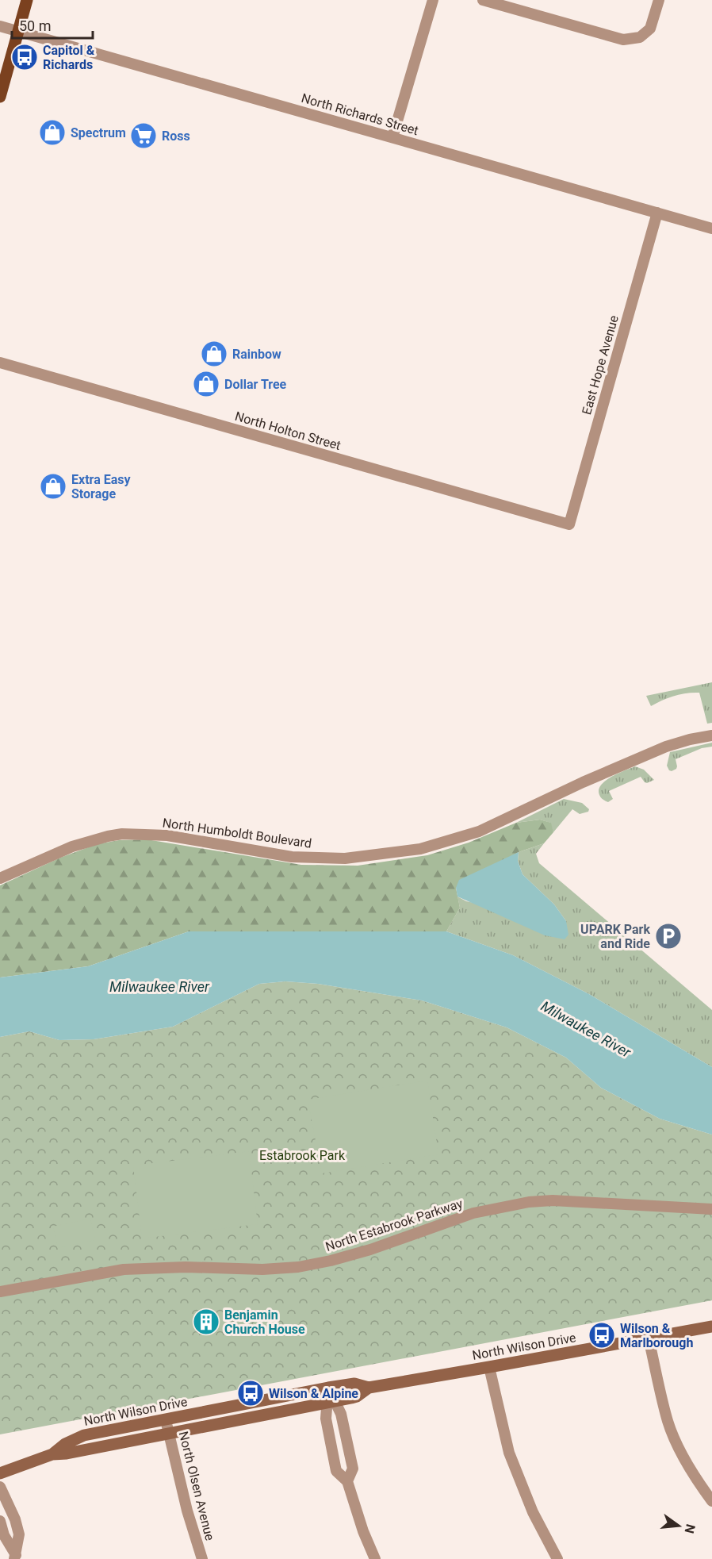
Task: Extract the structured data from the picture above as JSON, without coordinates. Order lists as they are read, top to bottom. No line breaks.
{"streets":{"street":["North Richards Street","East Hope Avenue","North Holton Street","North Humboldt Boulevard","North Estabrook Parkway","North Wilson Drive","North Olsen Avenue"]},"crossings":[["North Richards Street","East Hope Avenue"],["East Hope Avenue","North Holton Street"],["North Wilson Drive","North Olsen Avenue"]],"water":["Milwaukee River"],"parks":["Estabrook Park"],"places":{"bus stop":["Capitol & Richards","Wilson & Marlborough","Wilson & Alpine"],"shop":["Spectrum","Rainbow","Dollar Tree","Extra Easy Storage"],"supermarket":["Ross"],"parking":["UPARK Park and Ride"],"building":["Benjamin Church House"]},"scale_bar":"50 m","north":"right"}
